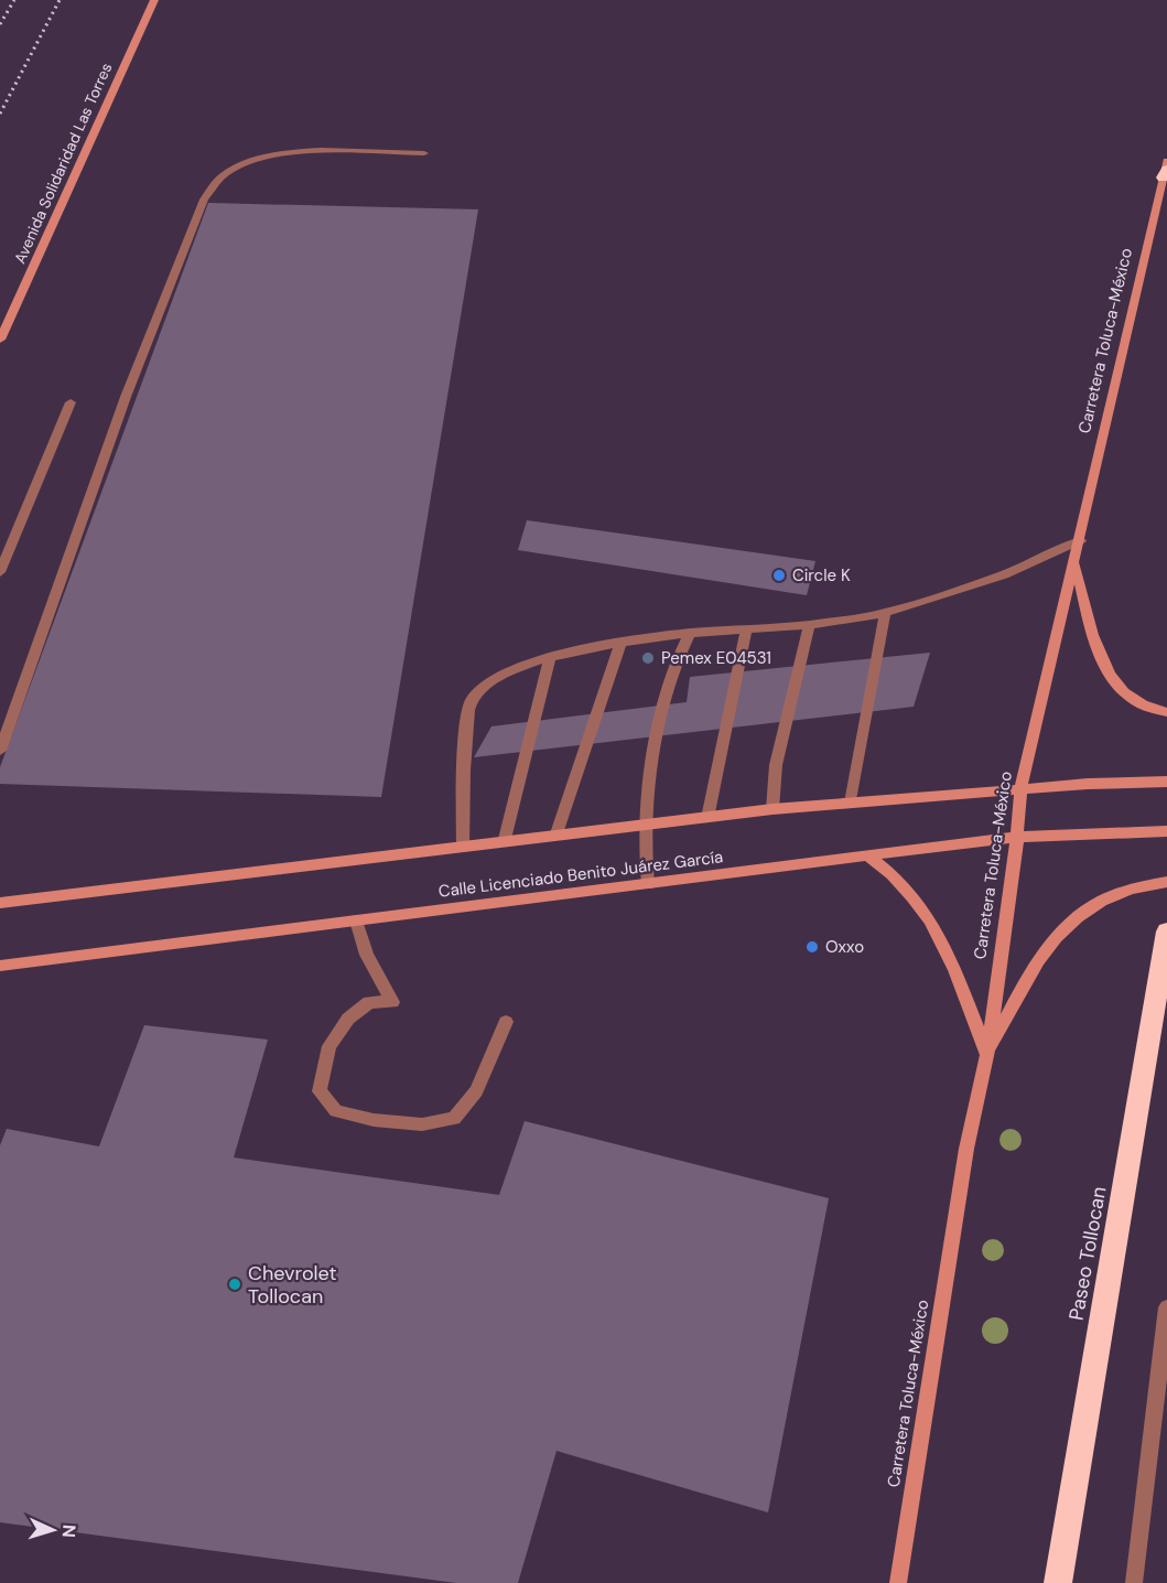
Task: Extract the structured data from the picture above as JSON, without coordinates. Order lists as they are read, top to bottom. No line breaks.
{"streets":{"highway":["Paseo Tollocan"],"main road":["Avenida Solidaridad Las Torres","Carretera Toluca-México","Calle Licenciado Benito Juárez García"]},"crossings":[["Carretera Toluca-México","Calle Licenciado Benito Juárez García"]],"places":["Circle K","Pemex E04531","Oxxo","Chevrolet Tollocan"],"north":"right"}
